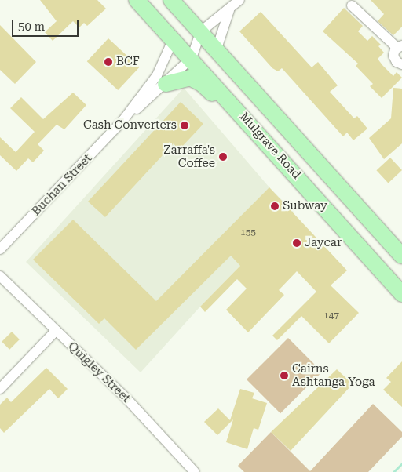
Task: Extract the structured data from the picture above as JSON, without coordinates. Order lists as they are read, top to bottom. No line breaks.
{"streets":{"main road":["Mulgrave Road"],"street":["Buchan Street","Quigley Street"]},"crossings":[["Mulgrave Road","Buchan Street"]],"places":["BCF","Cash Converters","Zarraffa's Coffee","Subway","Jaycar","Cairns Ashtanga Yoga"],"house_numbers":["155","147"],"scale_bar":"50 m"}
